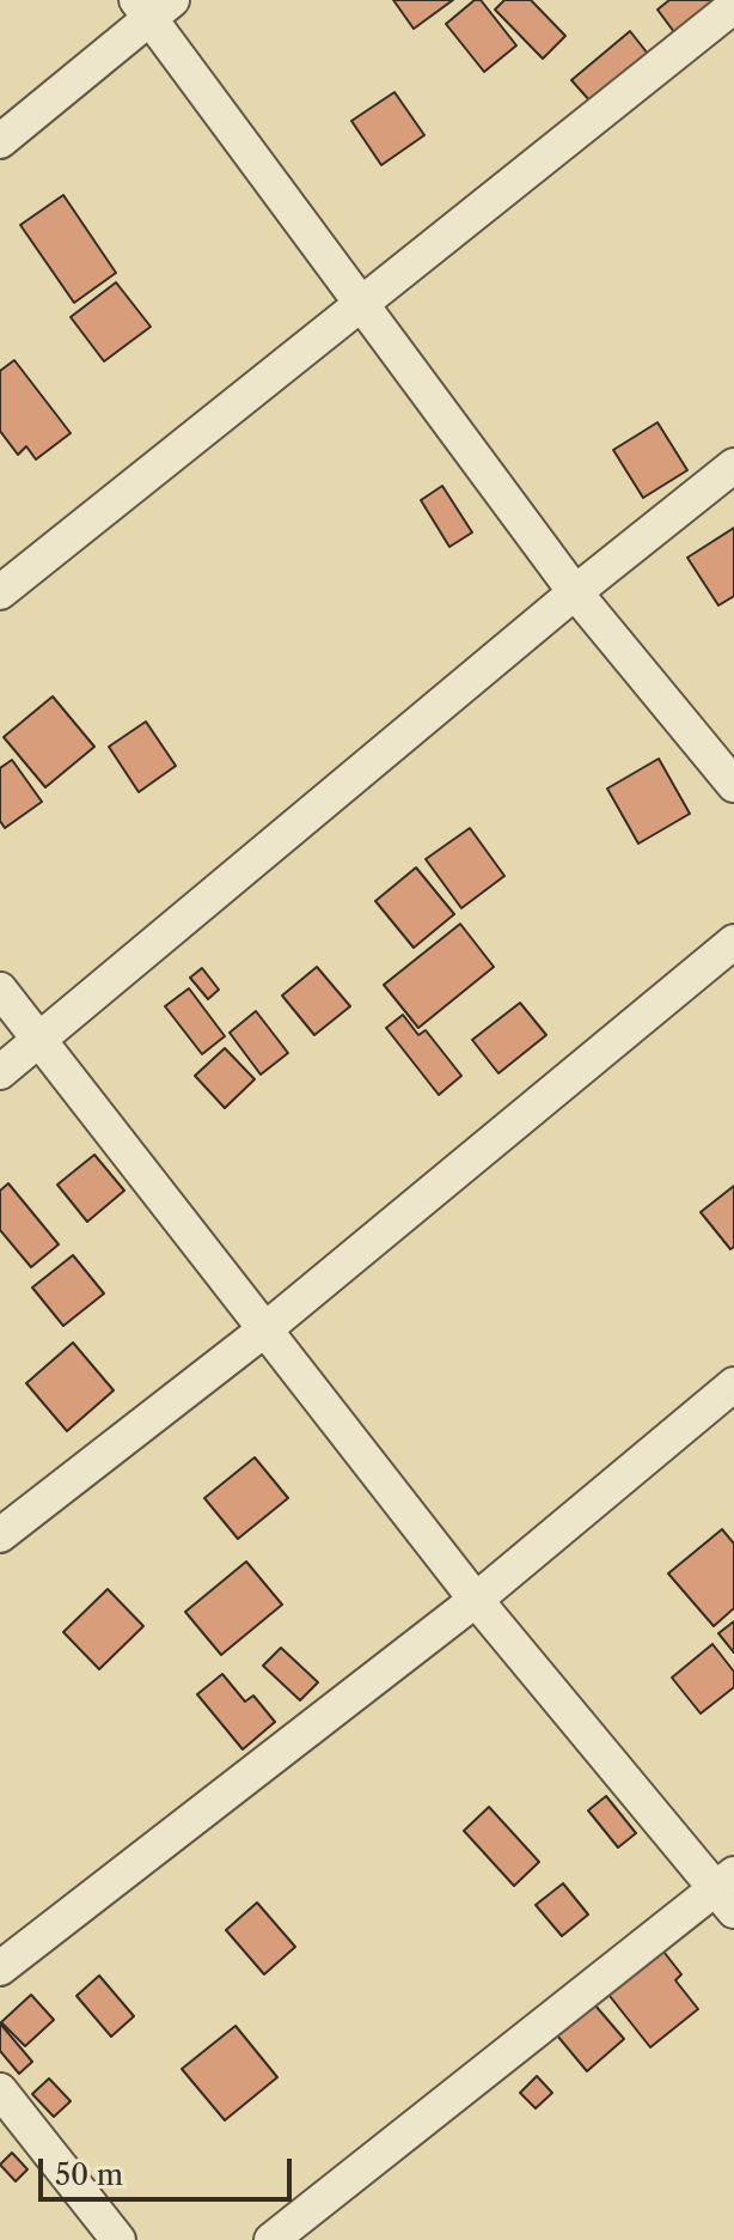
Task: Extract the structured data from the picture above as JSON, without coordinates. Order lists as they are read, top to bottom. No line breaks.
{"scale_bar":"50 m"}
